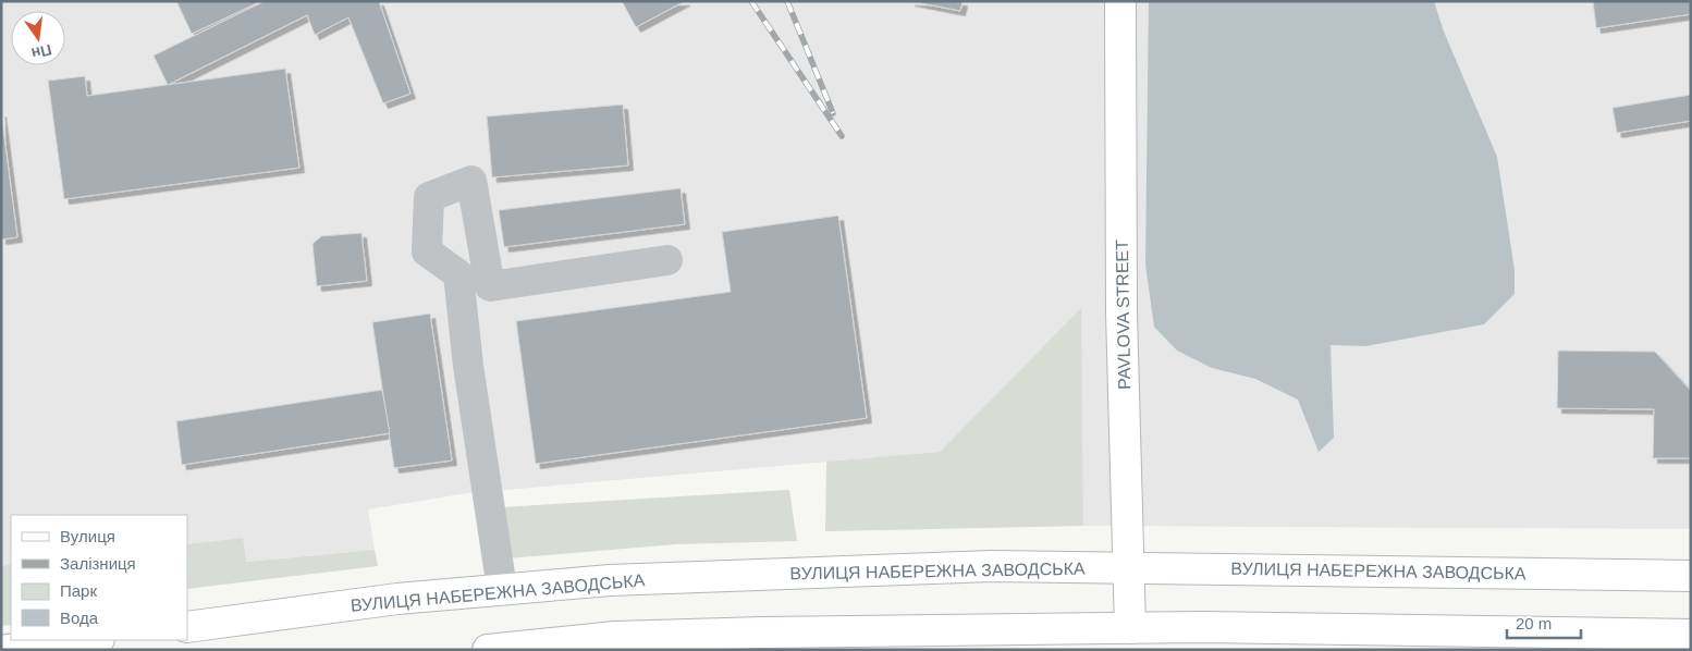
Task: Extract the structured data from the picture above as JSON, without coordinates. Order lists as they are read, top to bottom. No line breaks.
{"streets":{"main road":["PAVLOVA STREET","ВУЛИЦЯ НАБЕРЕЖНА ЗАВОДСЬКА"]},"crossings":[["PAVLOVA STREET","ВУЛИЦЯ НАБЕРЕЖНА ЗАВОДСЬКА"]],"legend":["Вулиця","Залізниця","Парк","Вода"],"scale_bar":"20 m","north":"bottom"}
